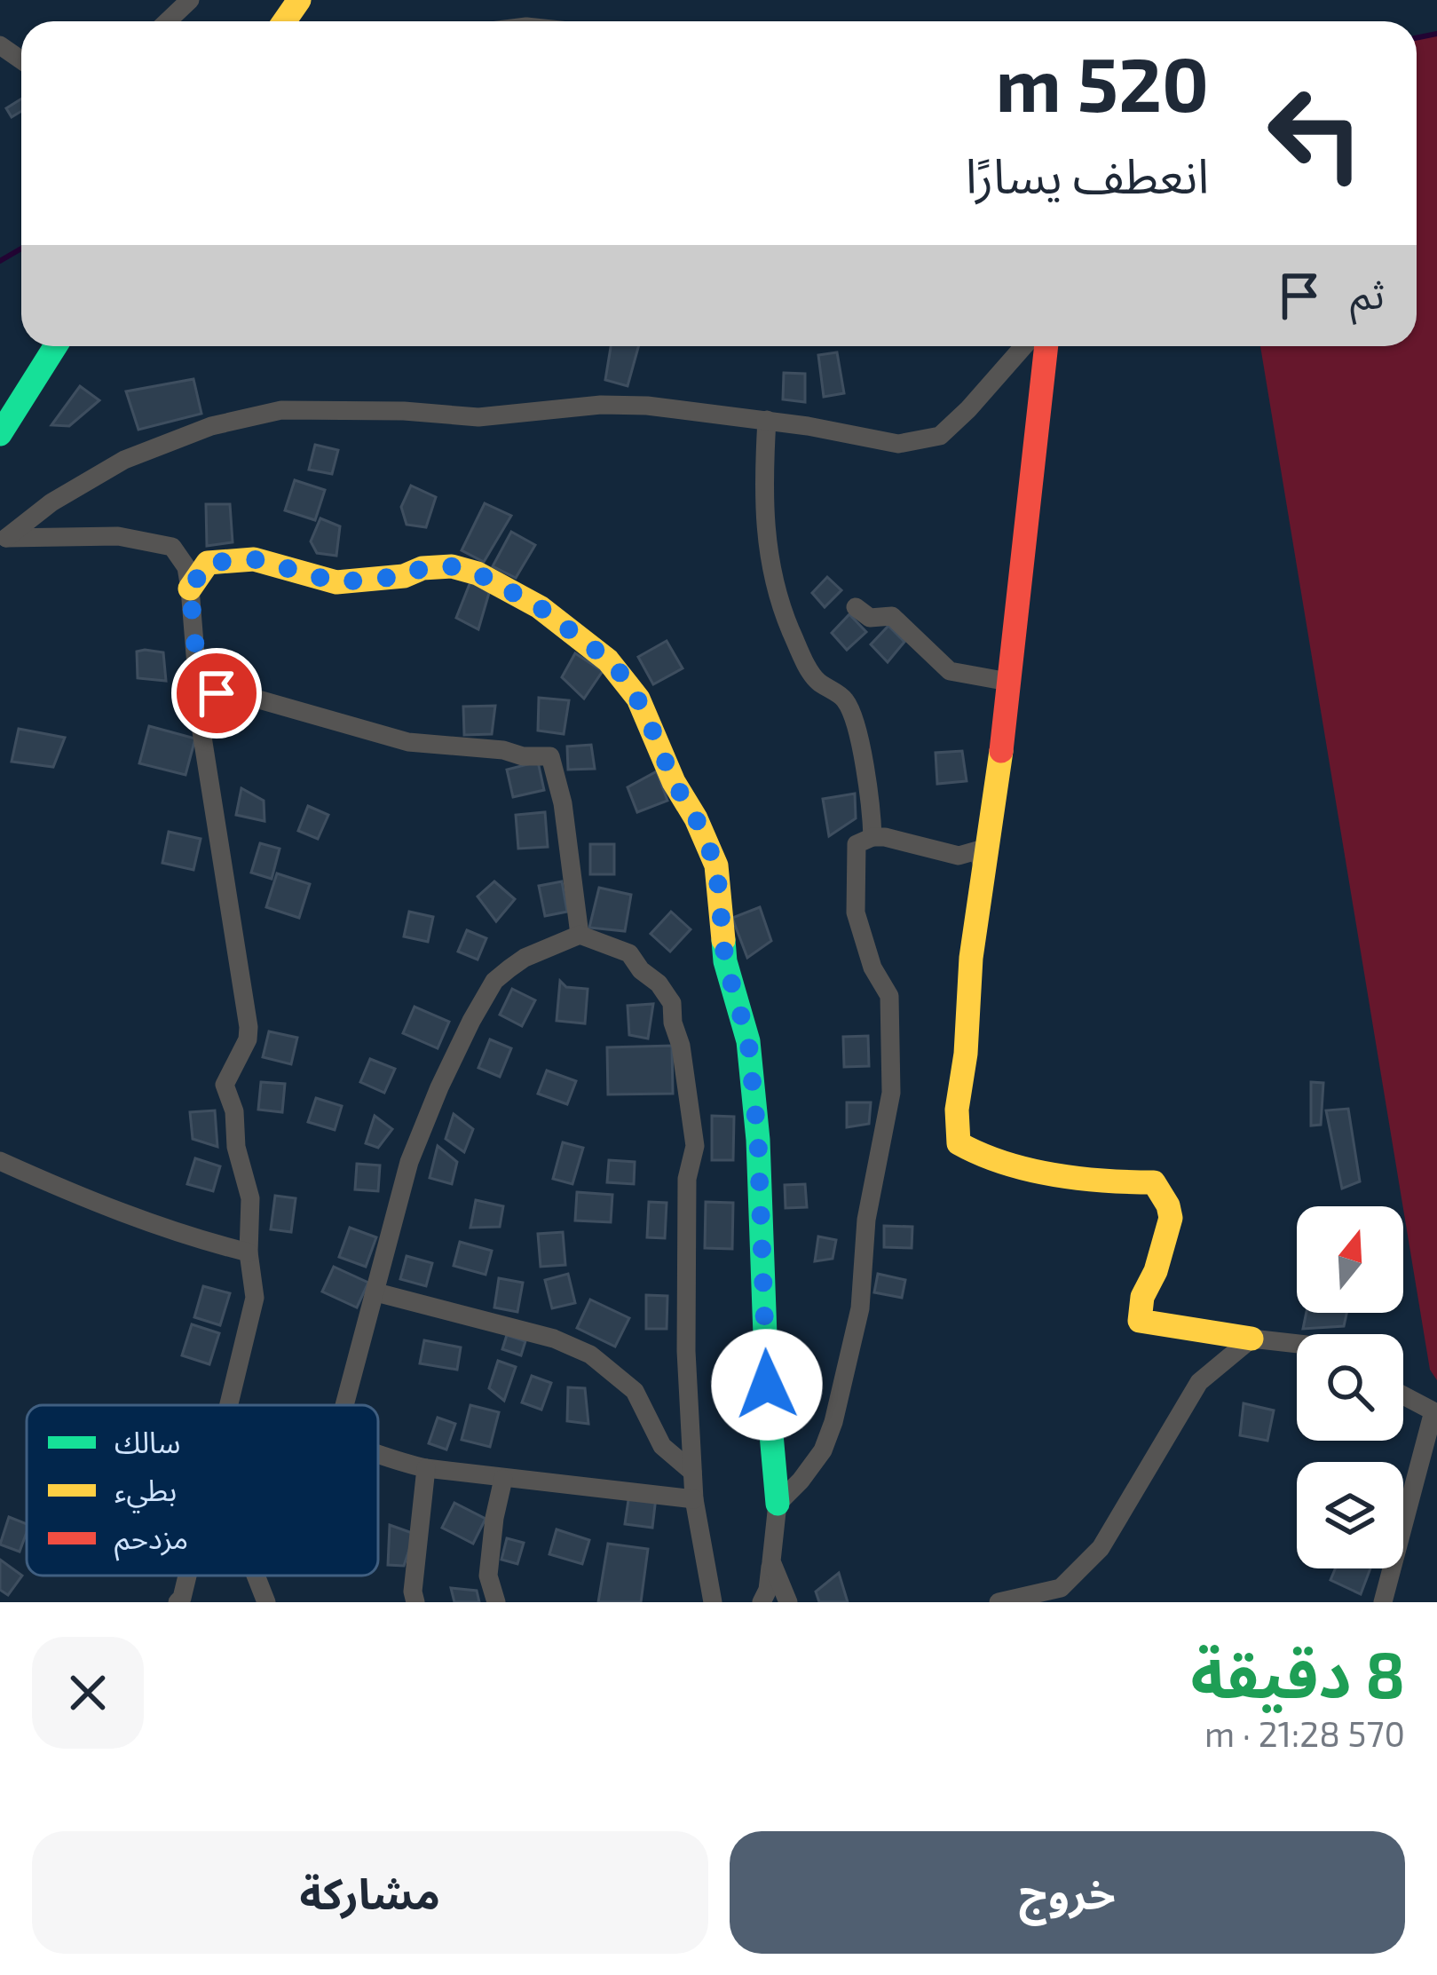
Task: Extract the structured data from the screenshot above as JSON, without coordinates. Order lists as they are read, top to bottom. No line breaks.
{"legend":["سالك","بطيء","مزدحم"],"north":"top","page":{"turn":["520 m","انعطف يسارًا"],"then":"ثم","heading":["8 دقيقة","570 m · 21:28"],"buttons":["خروج","مشاركة"]}}
